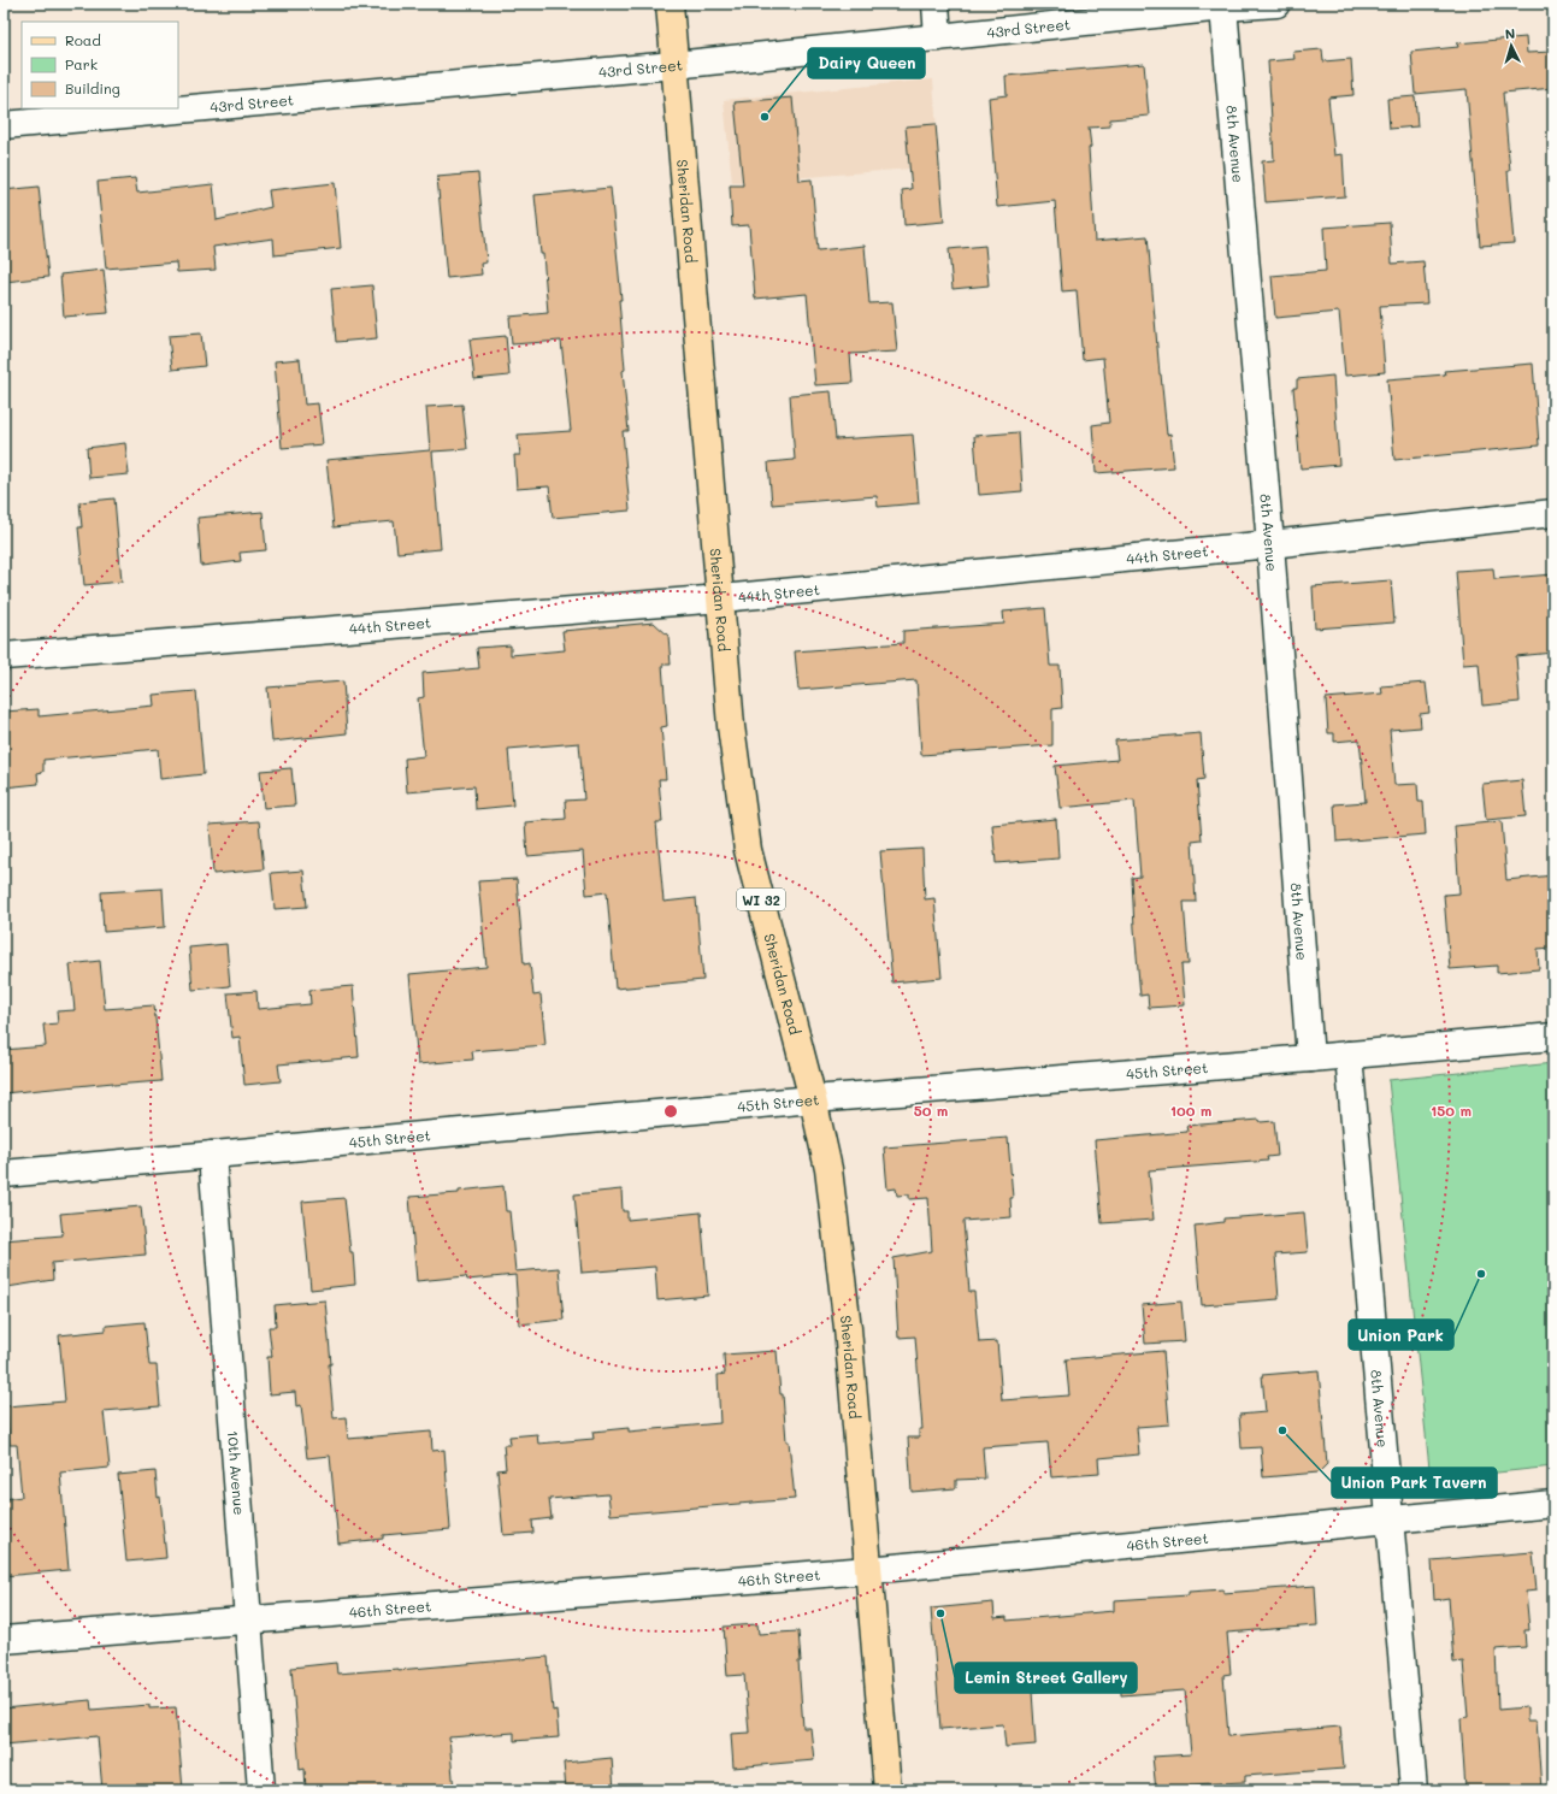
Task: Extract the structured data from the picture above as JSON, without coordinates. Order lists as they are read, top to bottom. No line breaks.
{"streets":{"main road":["Sheridan Road","WI 32"],"street":["43rd Street","8th Avenue","44th Street","45th Street","10th Avenue","46th Street"]},"crossings":[["43rd Street","8th Avenue"],["43rd Street","Sheridan Road"],["8th Avenue","44th Street"],["8th Avenue","45th Street"],["8th Avenue","46th Street"],["Sheridan Road","44th Street"],["Sheridan Road","45th Street"],["Sheridan Road","46th Street"],["45th Street","10th Avenue"],["10th Avenue","46th Street"]],"places":["Dairy Queen","Union Park","Union Park Tavern","Lemin Street Gallery"],"legend":["Road","Park","Building"],"north":"top","rings":["50 m","100 m","150 m"]}
